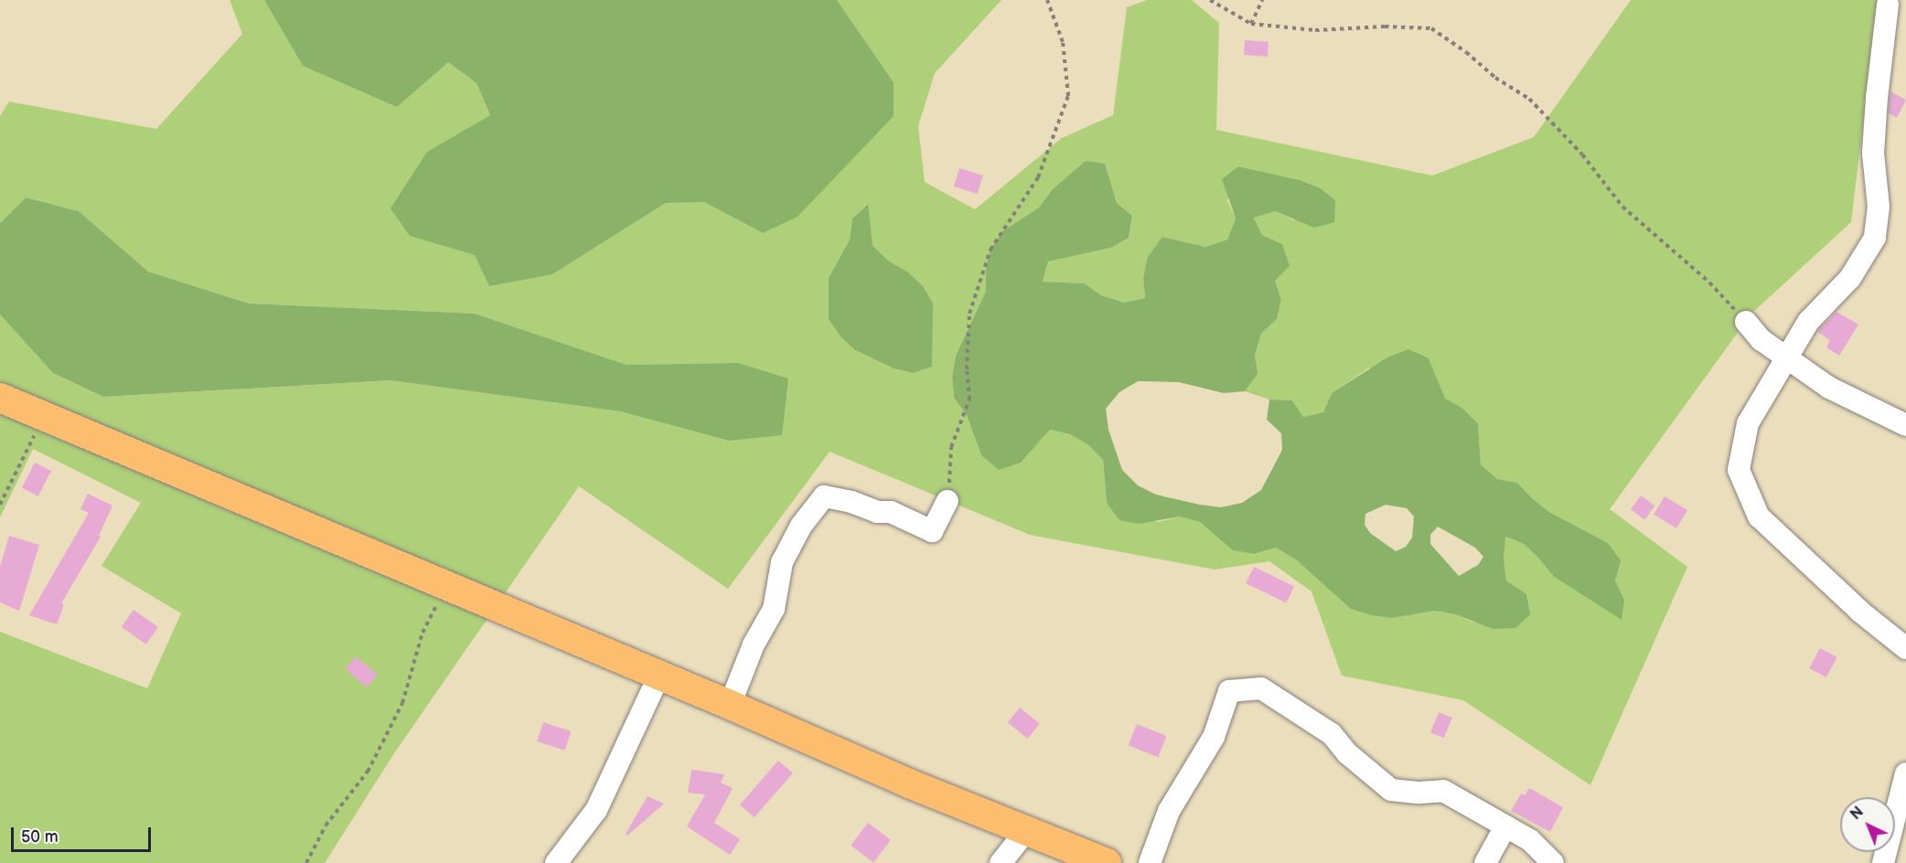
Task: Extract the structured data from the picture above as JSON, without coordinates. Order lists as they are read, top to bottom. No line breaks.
{"scale_bar":"50 m","north":"top left"}
